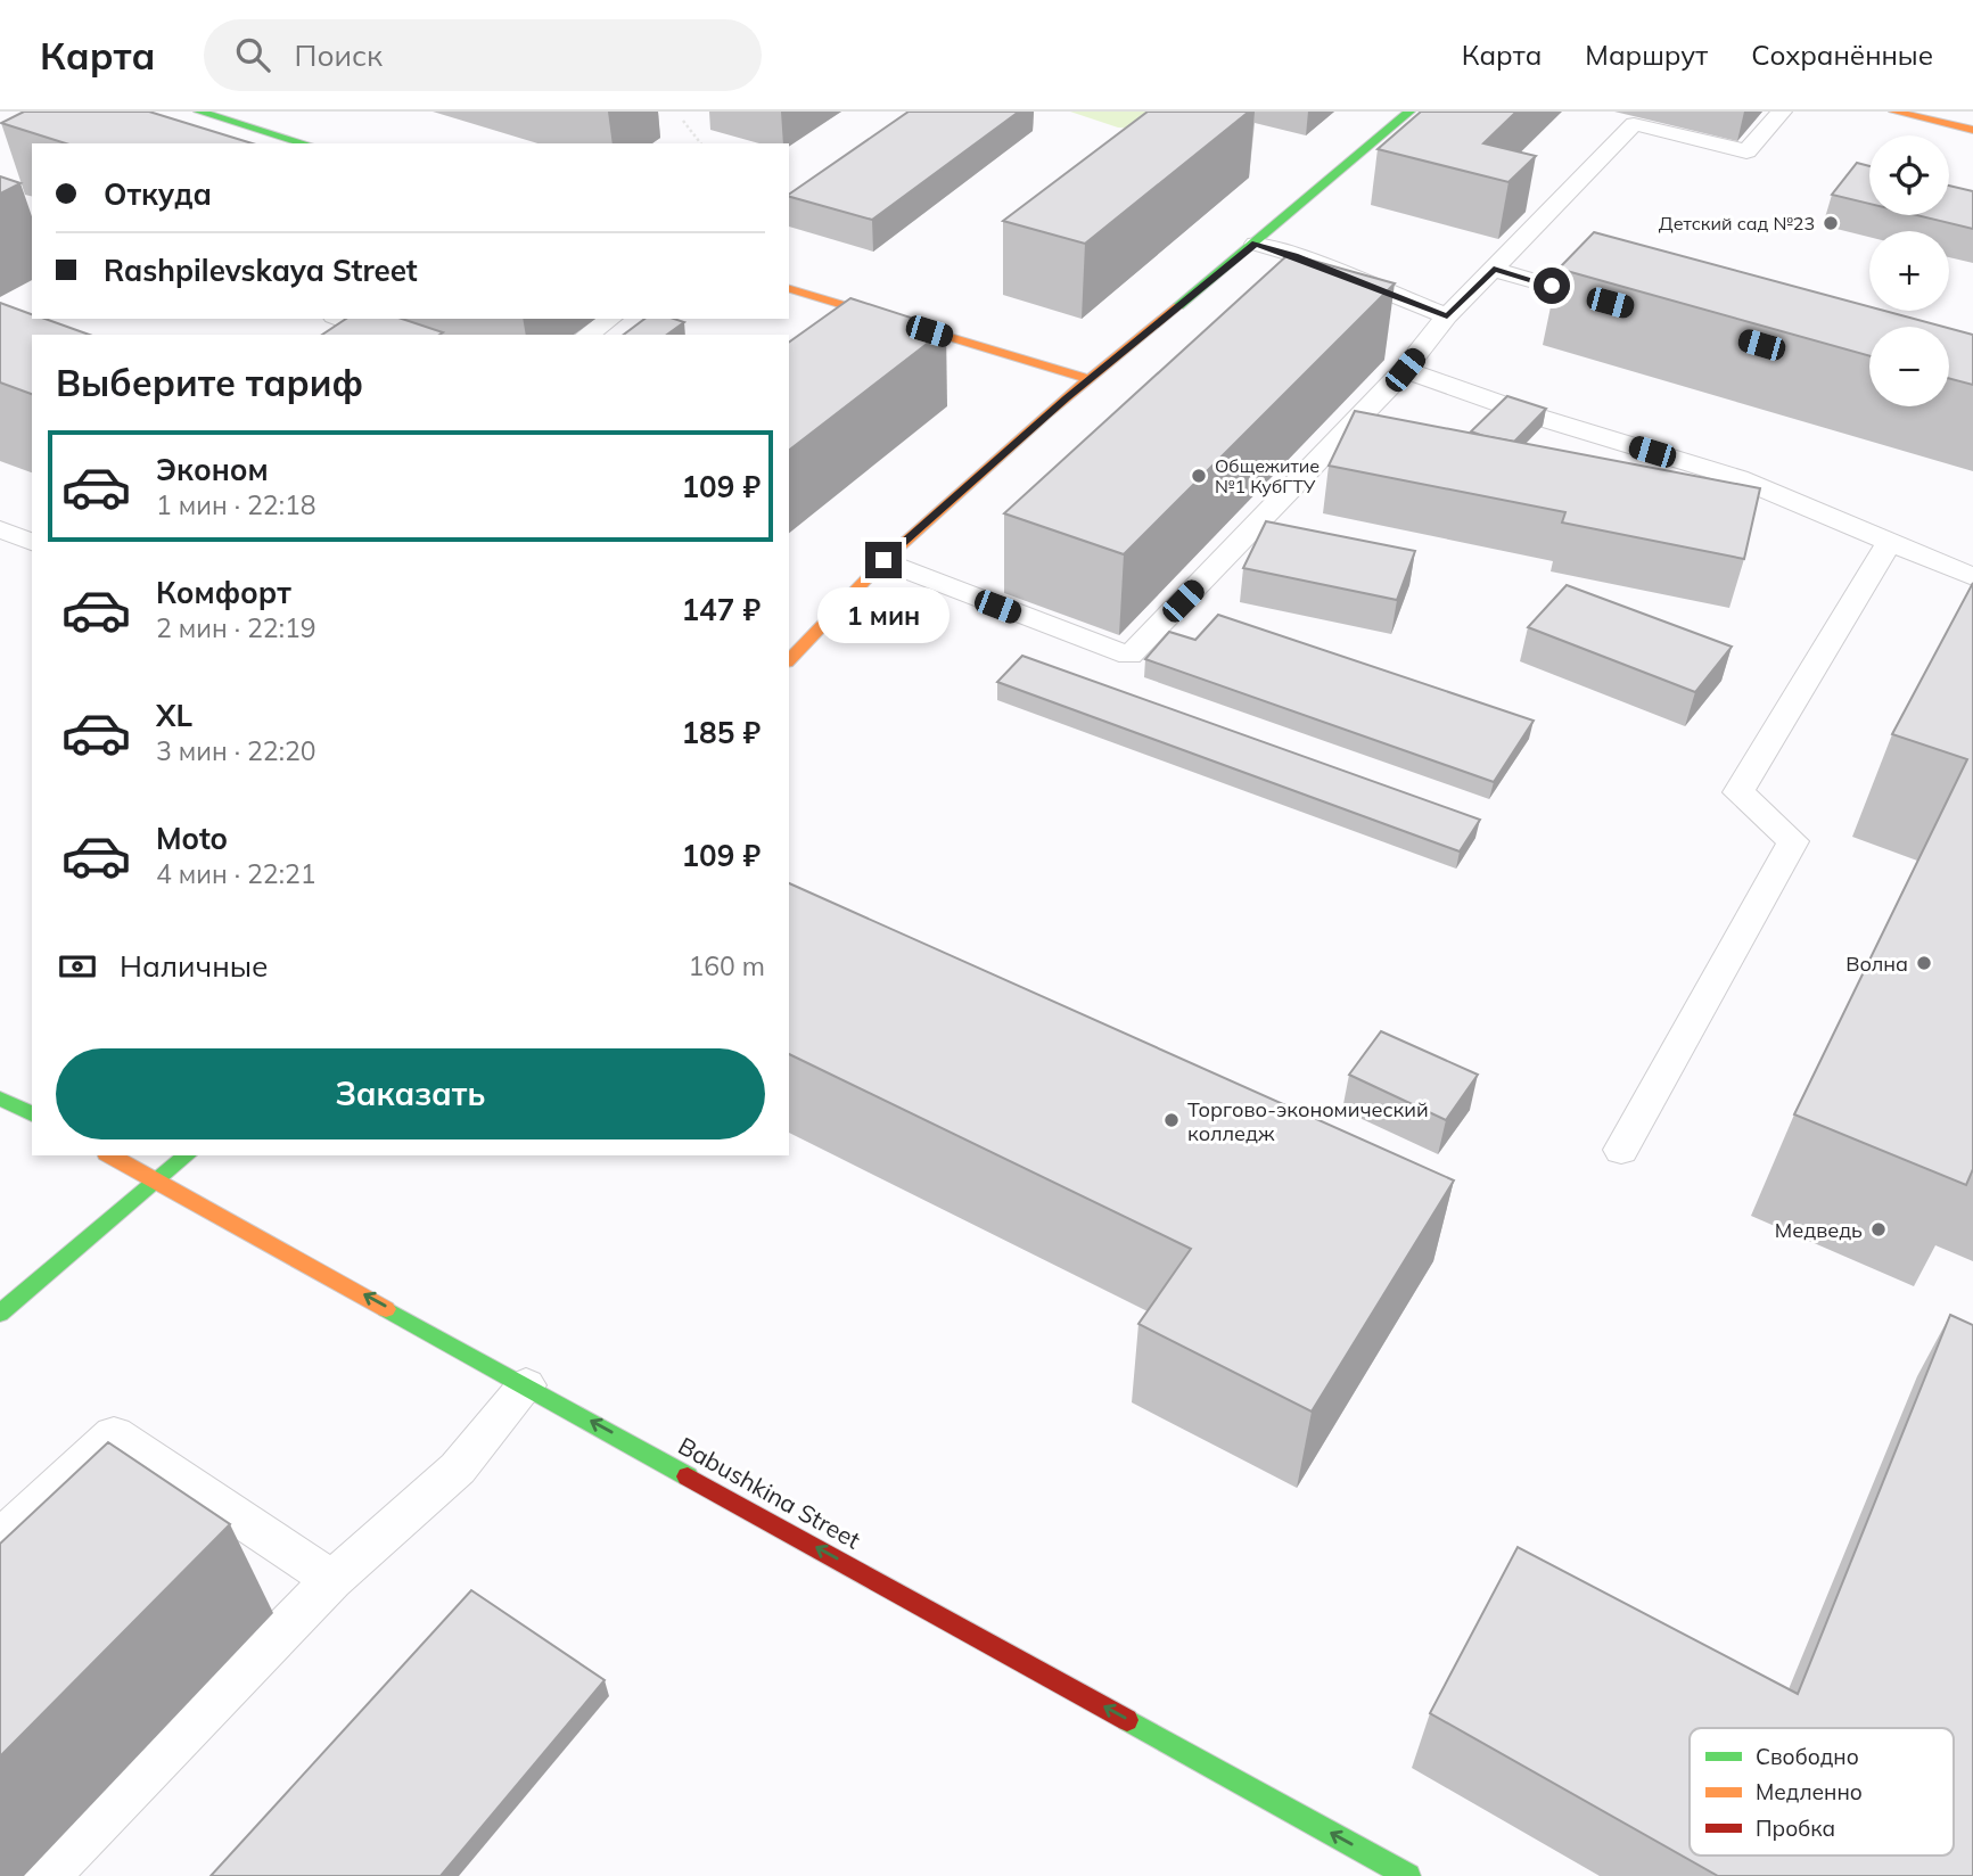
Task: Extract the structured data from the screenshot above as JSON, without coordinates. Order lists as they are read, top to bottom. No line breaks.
{"streets":{"street":["Babushkina Street"]},"one_way":["Babushkina Street"],"places":["Детский сад №23","Общежитие №1 КубГТУ","Волна","Торгово-экономический колледж","Медведь"],"legend":["Свободно","Медленно","Пробка"],"page":{"header":"Карта","search":"Поиск","nav":["Карта","Маршрут","Сохранённые"],"map_buttons":["+","−"],"banner":["Откуда","Rashpilevskaya Street"],"heading":"Выберите тариф","list":[{"name":"Эконом","note":"1 мин · 22:18","value":"109 ₽"},{"name":"Комфорт","note":"2 мин · 22:19","value":"147 ₽"},{"name":"XL","note":"3 мин · 22:20","value":"185 ₽"},{"name":"Moto","note":"4 мин · 22:21","value":"109 ₽"}],"bubble":"1 мин","pay":["Наличные","160 m"],"buttons":"Заказать"}}
